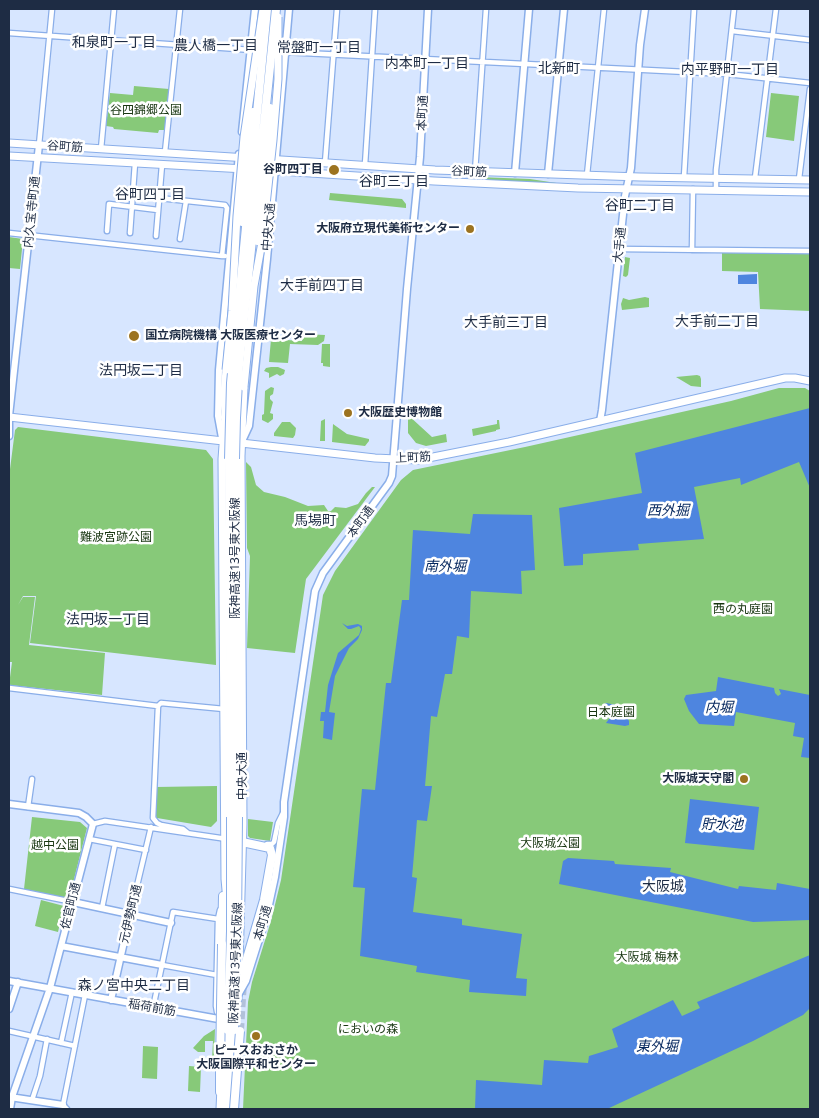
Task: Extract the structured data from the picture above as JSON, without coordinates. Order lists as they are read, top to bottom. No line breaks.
{"streets":{"highway":["阪神高速13号東大阪線"],"main road":["谷町筋","中央大通","上町筋"],"street":["本町通","内久宝寺町通","大手通","佐官町通","元伊勢町通","稲荷前筋"]},"crossings":[["本町通","谷町筋"],["本町通","中央大通"],["本町通","上町筋"],["本町通","稲荷前筋"],["谷町筋","内久宝寺町通"],["谷町筋","中央大通"],["谷町筋","大手通"],["内久宝寺町通","上町筋"],["中央大通","上町筋"],["中央大通","阪神高速13号東大阪線"],["中央大通","稲荷前筋"],["大手通","上町筋"],["佐官町通","稲荷前筋"],["元伊勢町通","稲荷前筋"]],"districts":["和泉町一丁目","農人橋一丁目","常盤町一丁目","内本町一丁目","北新町","内平野町一丁目","谷町三丁目","谷町四丁目","谷町二丁目","大手前四丁目","大手前二丁目","大手前三丁目","法円坂二丁目","馬場町","法円坂一丁目","大阪城","森ノ宮中央二丁目"],"water":["西外掘","南外堀","内堀","貯水池","東外堀"],"parks":["谷四錦郷公園","難波宮跡公園","西の丸庭園","日本庭園","大阪城公園","越中公園","大阪城 梅林","においの森"],"places":["谷町四丁目","大阪府立現代美術センター","国立病院機構 大阪医療センター","大阪歴史博物館","大阪城天守閣","ピースおおさか 大阪国際平和センター"]}
